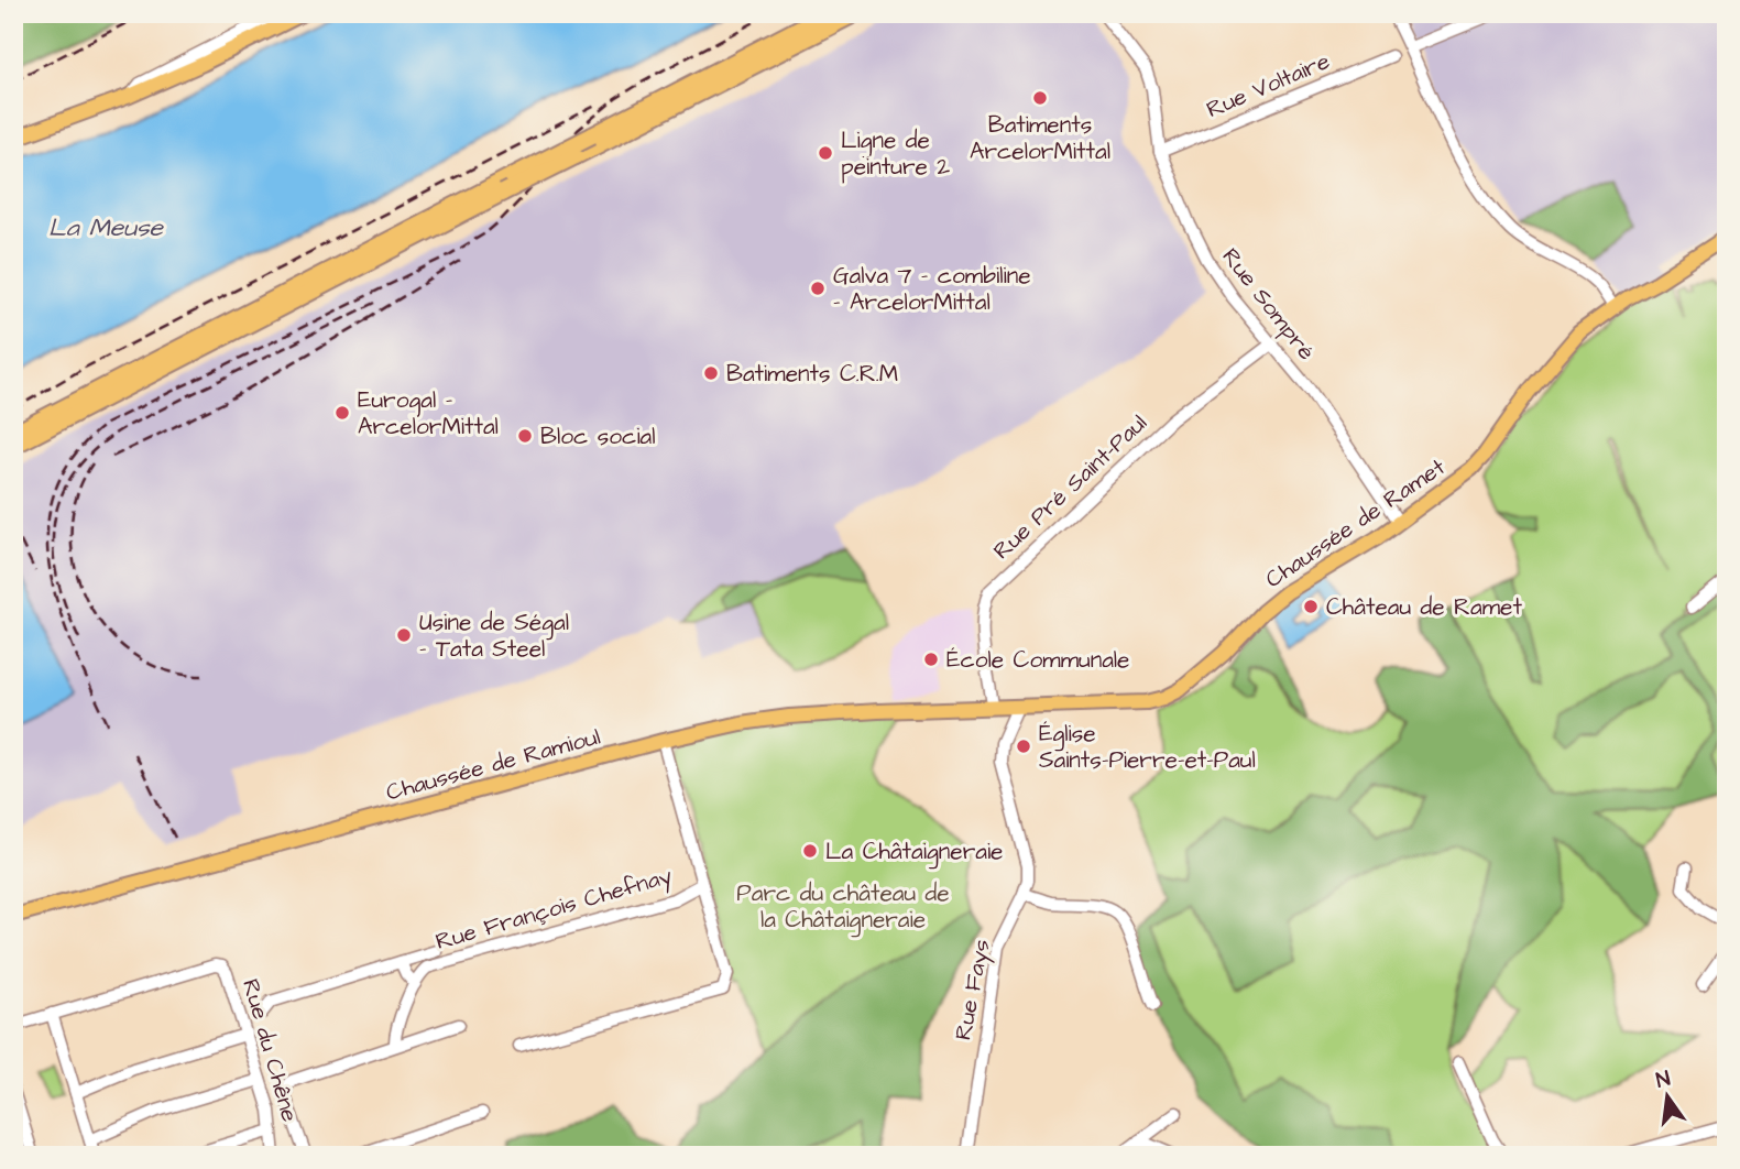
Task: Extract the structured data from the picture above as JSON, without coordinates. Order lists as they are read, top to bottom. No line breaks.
{"streets":{"main road":["Chaussée de Ramet","Chaussée de Ramioul"],"street":["Rue Voltaire","Rue Sompré","Rue Pré Saint-Paul","Rue François Chefnay","Rue Fays","Rue du Chêne"]},"crossings":[["Rue Voltaire","Rue Sompré"],["Rue Sompré","Rue Pré Saint-Paul"],["Rue Sompré","Chaussée de Ramet"],["Rue Pré Saint-Paul","Chaussée de Ramioul"],["Chaussée de Ramet","Rue Fays"],["Chaussée de Ramioul","Rue François Chefnay"]],"water":["La Meuse"],"parks":["Parc du château de la Châtaigneraie"],"places":["Batiments ArcelorMittal","Ligne de peinture 2","Galva 7 - combiline - ArcelorMittal","Batiments C.R.M","Eurogal - ArcelorMittal","Bloc social","Château de Ramet","Usine de Ségal - Tata Steel","École Communale","Église Saints-Pierre-et-Paul","La Châtaigneraie"],"north":"top"}
